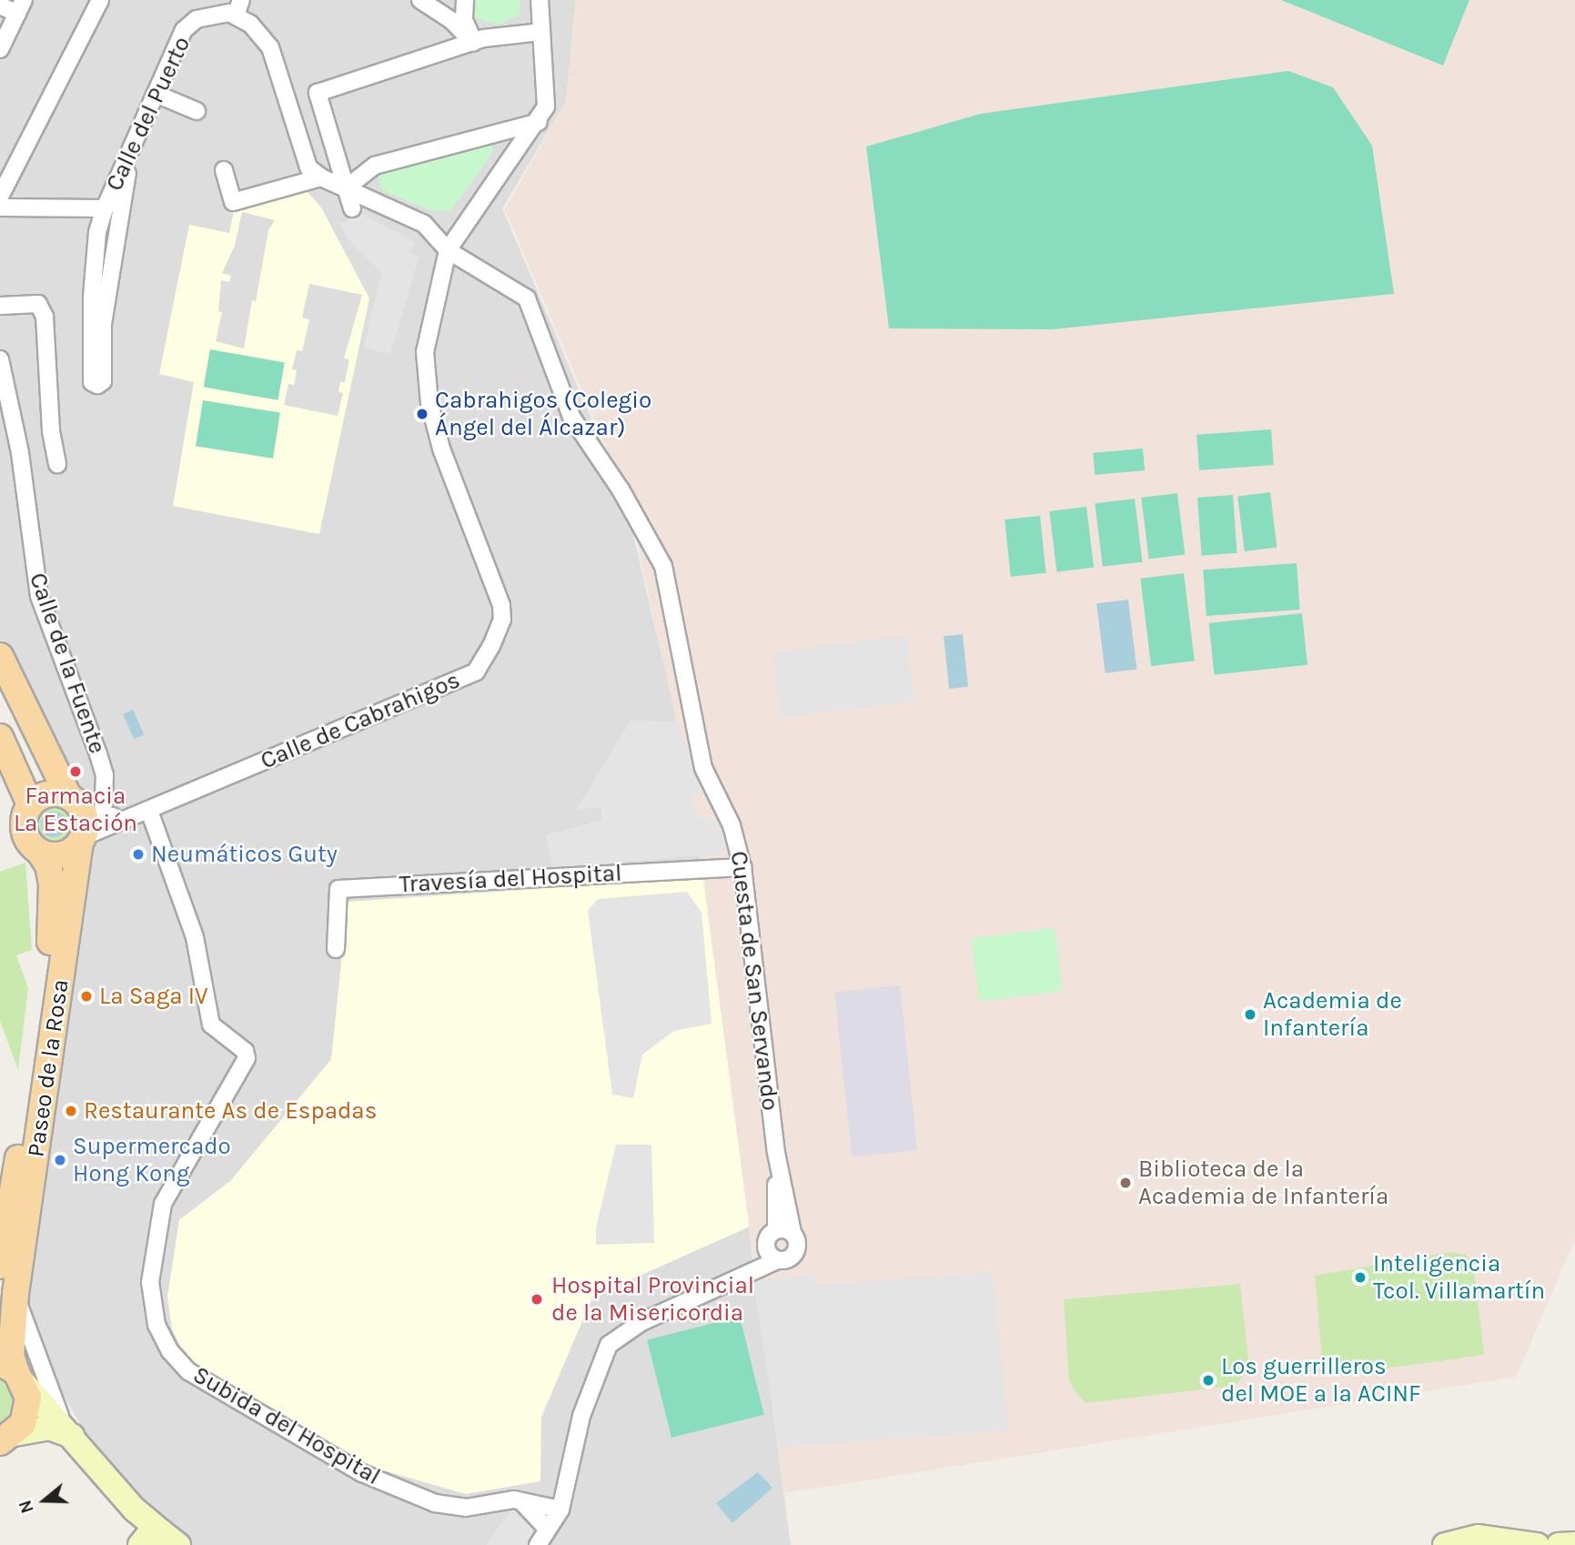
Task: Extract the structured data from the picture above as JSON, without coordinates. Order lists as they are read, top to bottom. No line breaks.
{"streets":{"main road":["Paseo de la Rosa"],"street":["Calle del Puerto","Calle de la Fuente","Calle de Cabrahigos","Travesía del Hospital","Cuesta de San Servando","Subida del Hospital"]},"crossings":[["Calle de la Fuente","Calle de Cabrahigos"],["Calle de la Fuente","Paseo de la Rosa"],["Calle de Cabrahigos","Cuesta de San Servando"],["Calle de Cabrahigos","Paseo de la Rosa"],["Calle de Cabrahigos","Subida del Hospital"],["Travesía del Hospital","Cuesta de San Servando"]],"places":["Cabrahigos (Colegio Ángel del Álcazar)","Farmacia La Estación","Neumáticos Guty","La Saga IV","Academia de Infantería","Restaurante As de Espadas","Supermercado Hong Kong","Biblioteca de la Academia de Infantería","Inteligencia Tcol. Villamartín","Hospital Provincial de la Misericordia","Los guerrilleros del MOE a la ACINF"],"north":"left"}
